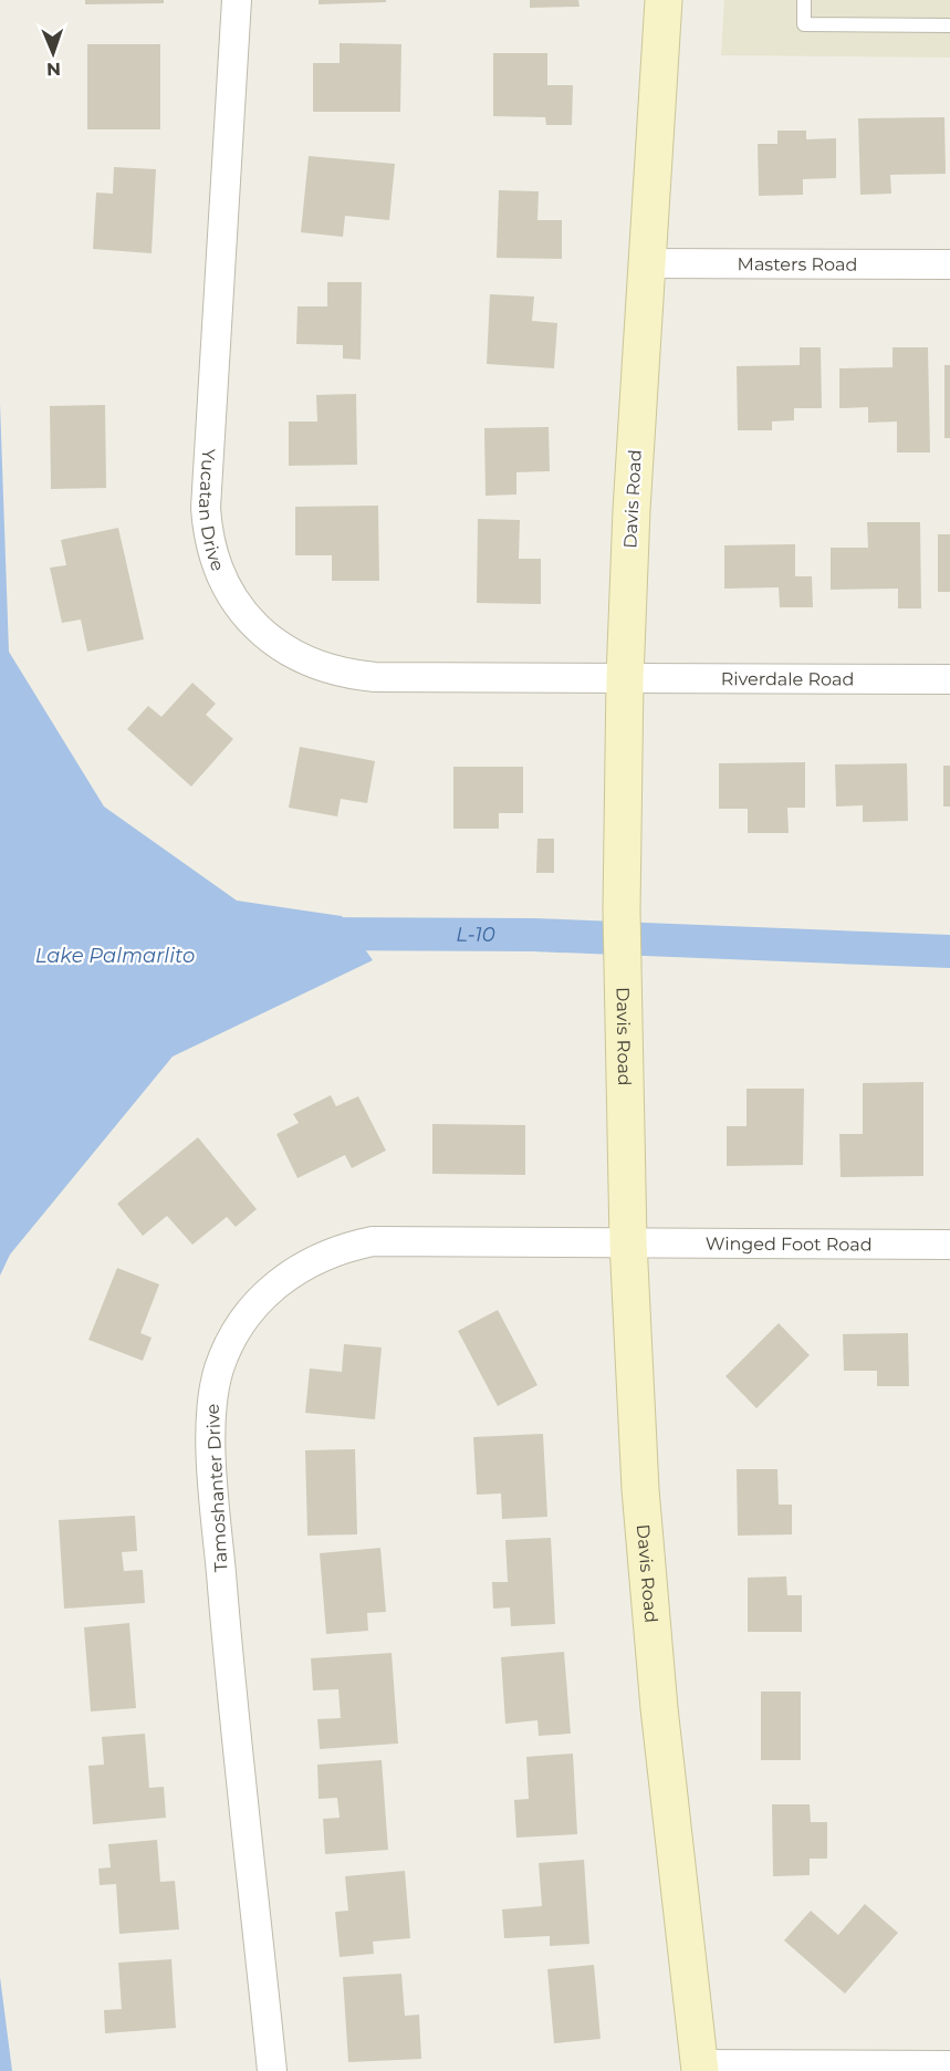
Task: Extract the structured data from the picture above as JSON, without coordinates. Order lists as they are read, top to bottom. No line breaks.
{"streets":{"street":["Masters Road","Davis Road","Yucatan Drive","Riverdale Road","Winged Foot Road","Tamoshanter Drive"]},"crossings":[["Masters Road","Davis Road"],["Davis Road","Yucatan Drive"],["Davis Road","Riverdale Road"],["Davis Road","Winged Foot Road"],["Davis Road","Tamoshanter Drive"],["Yucatan Drive","Riverdale Road"],["Winged Foot Road","Tamoshanter Drive"]],"water":["L-10","Lake Palmarlito"],"north":"bottom"}
